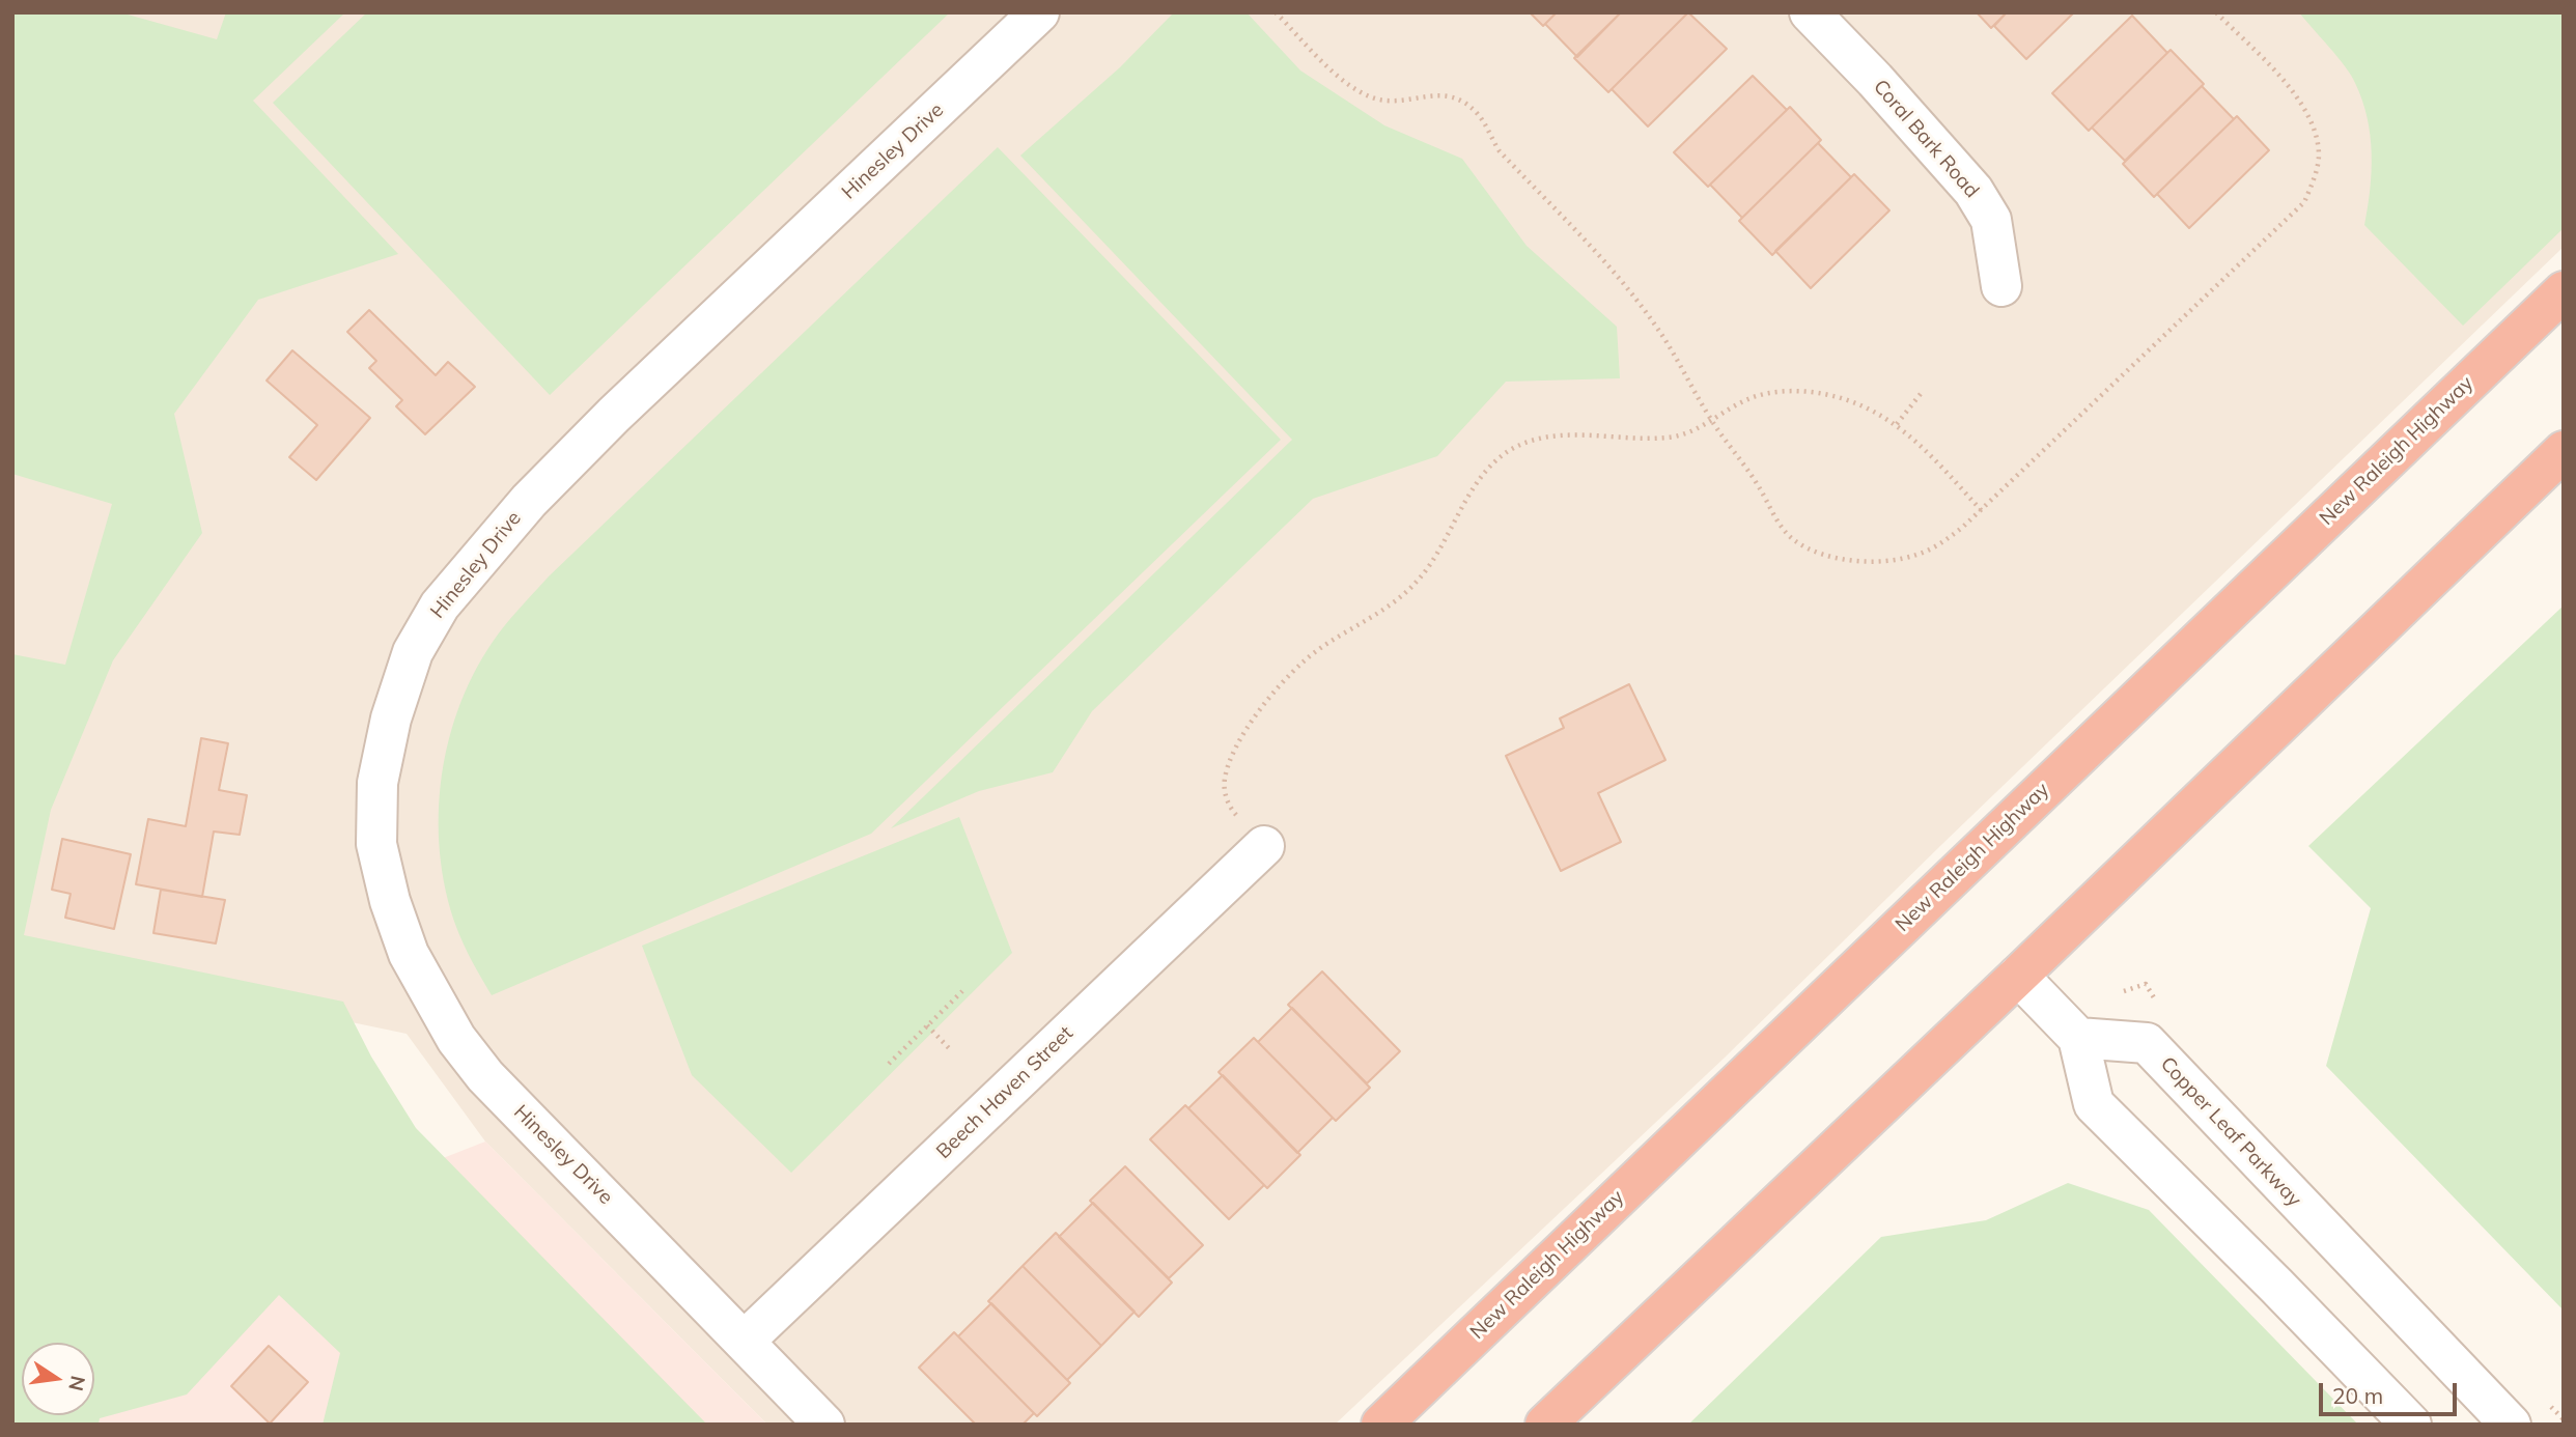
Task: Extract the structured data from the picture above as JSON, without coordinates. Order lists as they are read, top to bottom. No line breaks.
{"streets":{"highway":["New Raleigh Highway"],"street":["Coral Bark Road","Hinesley Drive","Beech Haven Street","Copper Leaf Parkway"]},"crossings":[["Hinesley Drive","Beech Haven Street"]],"scale_bar":"20 m","north":"right"}
